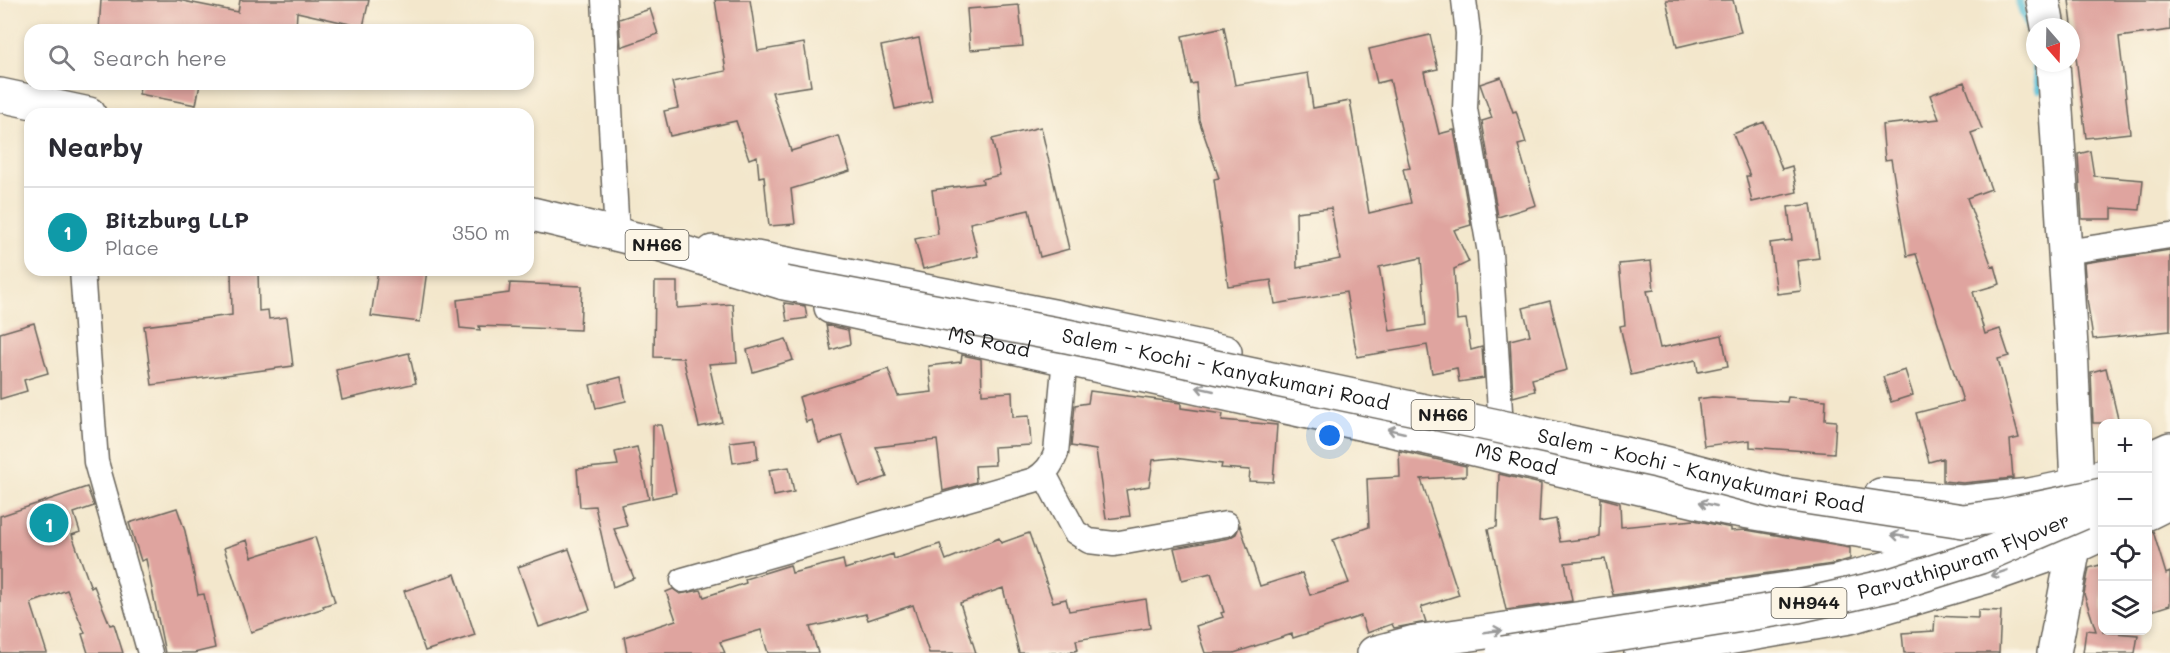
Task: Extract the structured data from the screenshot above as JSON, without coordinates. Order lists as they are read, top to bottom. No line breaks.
{"streets":{"main road":["NH66","MS Road","Salem - Kochi - Kanyakumari Road","Parvathipuram Flyover","NH944"]},"crossings":[["MS Road","Salem - Kochi - Kanyakumari Road"],["MS Road","Parvathipuram Flyover"],["Salem - Kochi - Kanyakumari Road","Parvathipuram Flyover"]],"north":"bottom","page":{"search":"Search here","heading":"Nearby","list":[{"mark":"1","name":"Bitzburg LLP","note":"Place","value":"350 m"}],"map_buttons":["+","−"],"pins":"1"}}
